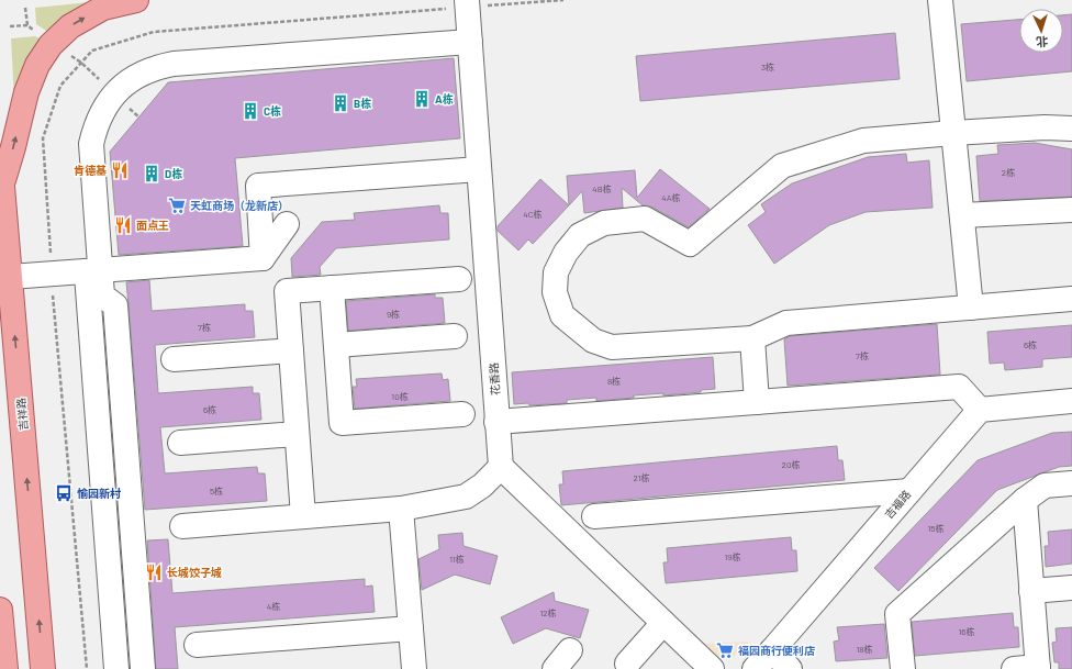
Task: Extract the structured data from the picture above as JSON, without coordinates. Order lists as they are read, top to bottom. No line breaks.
{"streets":{"main road":["吉祥路"],"street":["花香路","吉福路"]},"one_way":["吉祥路"],"places":{"building":["A栋","B栋","C栋","D栋"],"restaurant":["肯德基","面点王","长城饺子城"],"supermarket":["天虹商场（龙新店）","福园商行便利店"],"bus stop":["愉园新村"]},"house_numbers":["3栋","2栋","4B栋","4A栋","4C栋","9栋","7栋","6栋","7栋","8栋","10栋","6栋","20栋","21栋","5栋","15栋","19栋","11栋","4栋","12栋","16栋","18栋"],"north":"bottom"}
